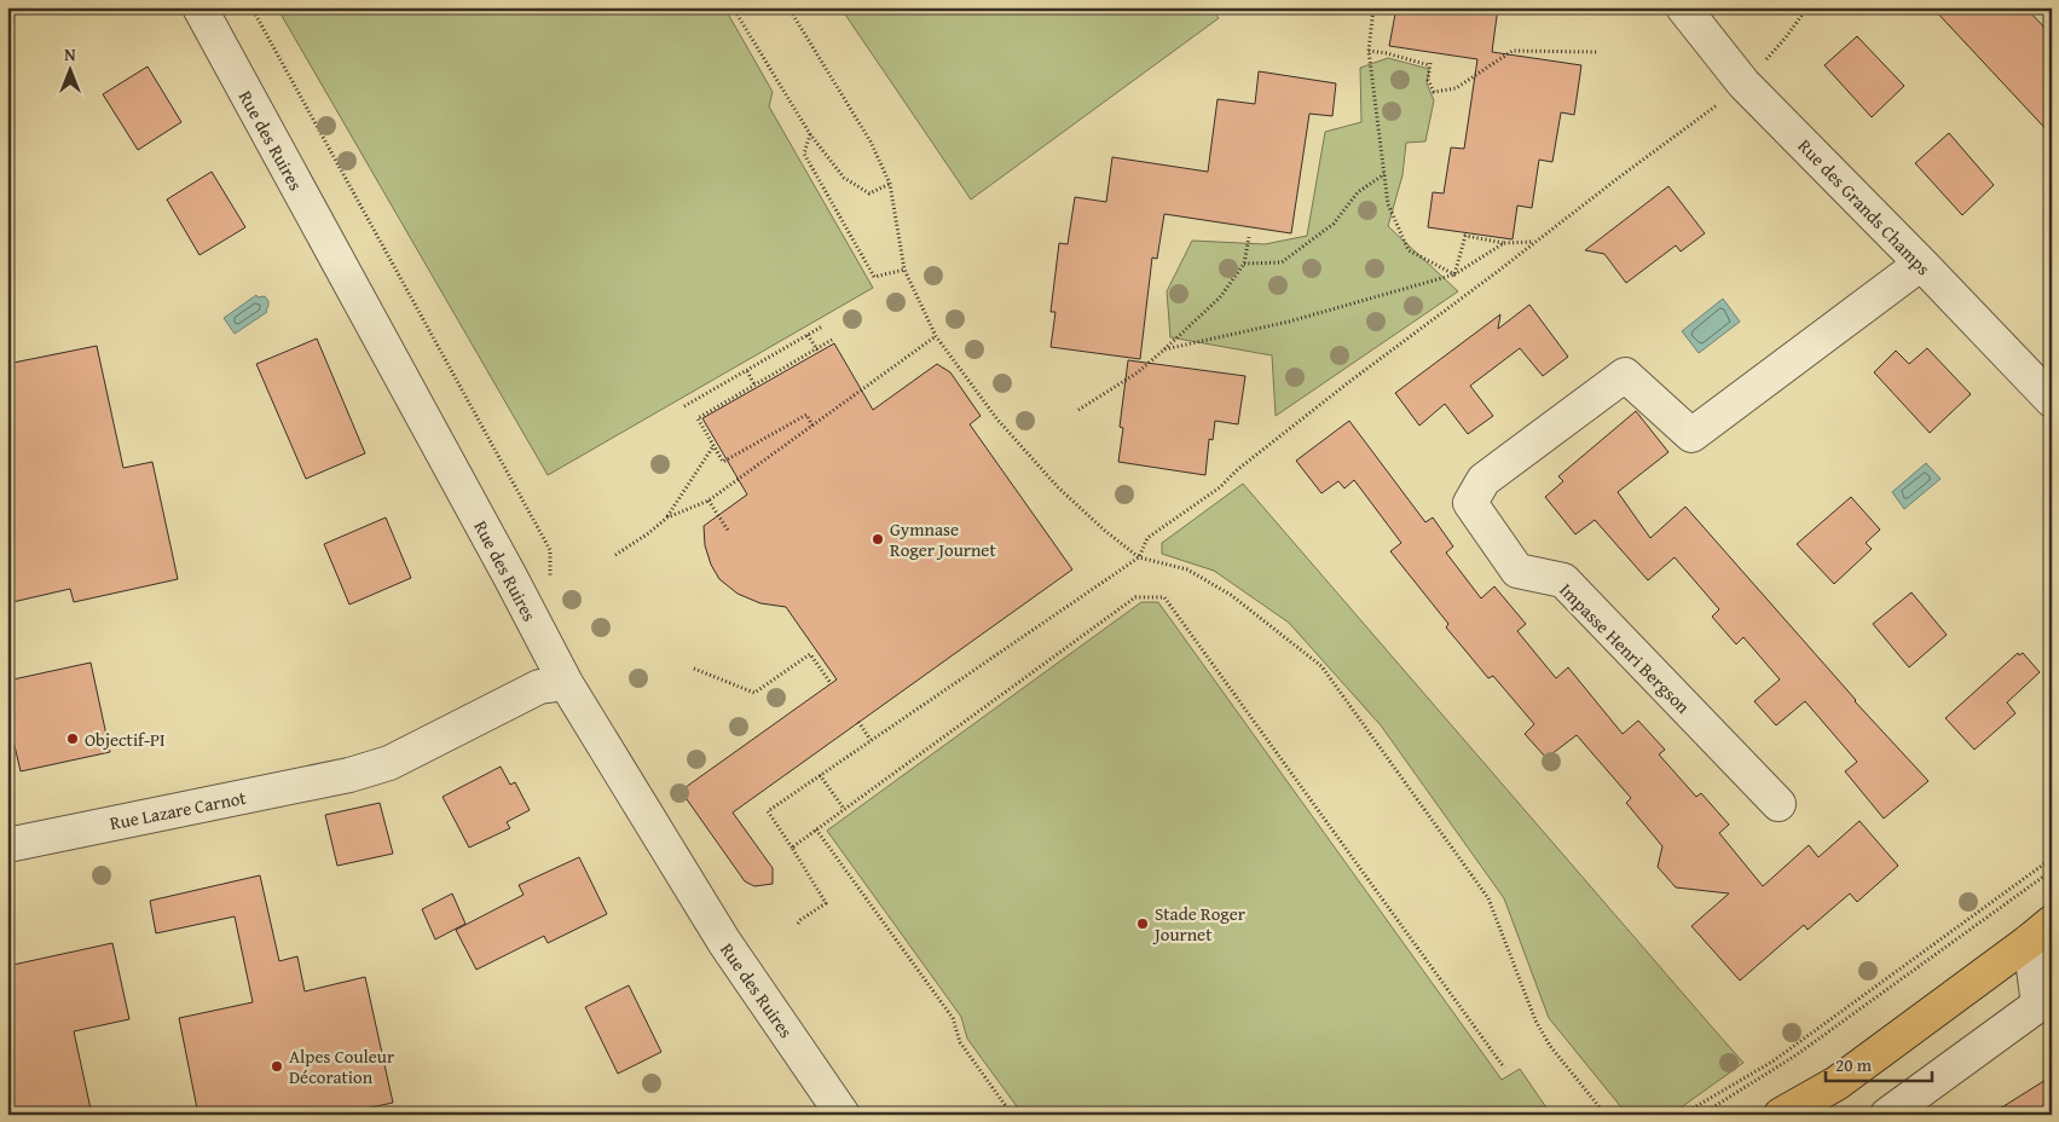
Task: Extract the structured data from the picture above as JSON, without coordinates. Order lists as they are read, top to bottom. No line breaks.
{"streets":{"street":["Rue des Ruires","Rue des Grands Champs","Impasse Henri Bergson","Rue Lazare Carnot"]},"crossings":[["Rue des Ruires","Rue Lazare Carnot"],["Rue des Grands Champs","Impasse Henri Bergson"]],"places":["Gymnase Roger Journet","Objectif-PI","Stade Roger Journet","Alpes Couleur Décoration"],"scale_bar":"20 m","north":"top"}
